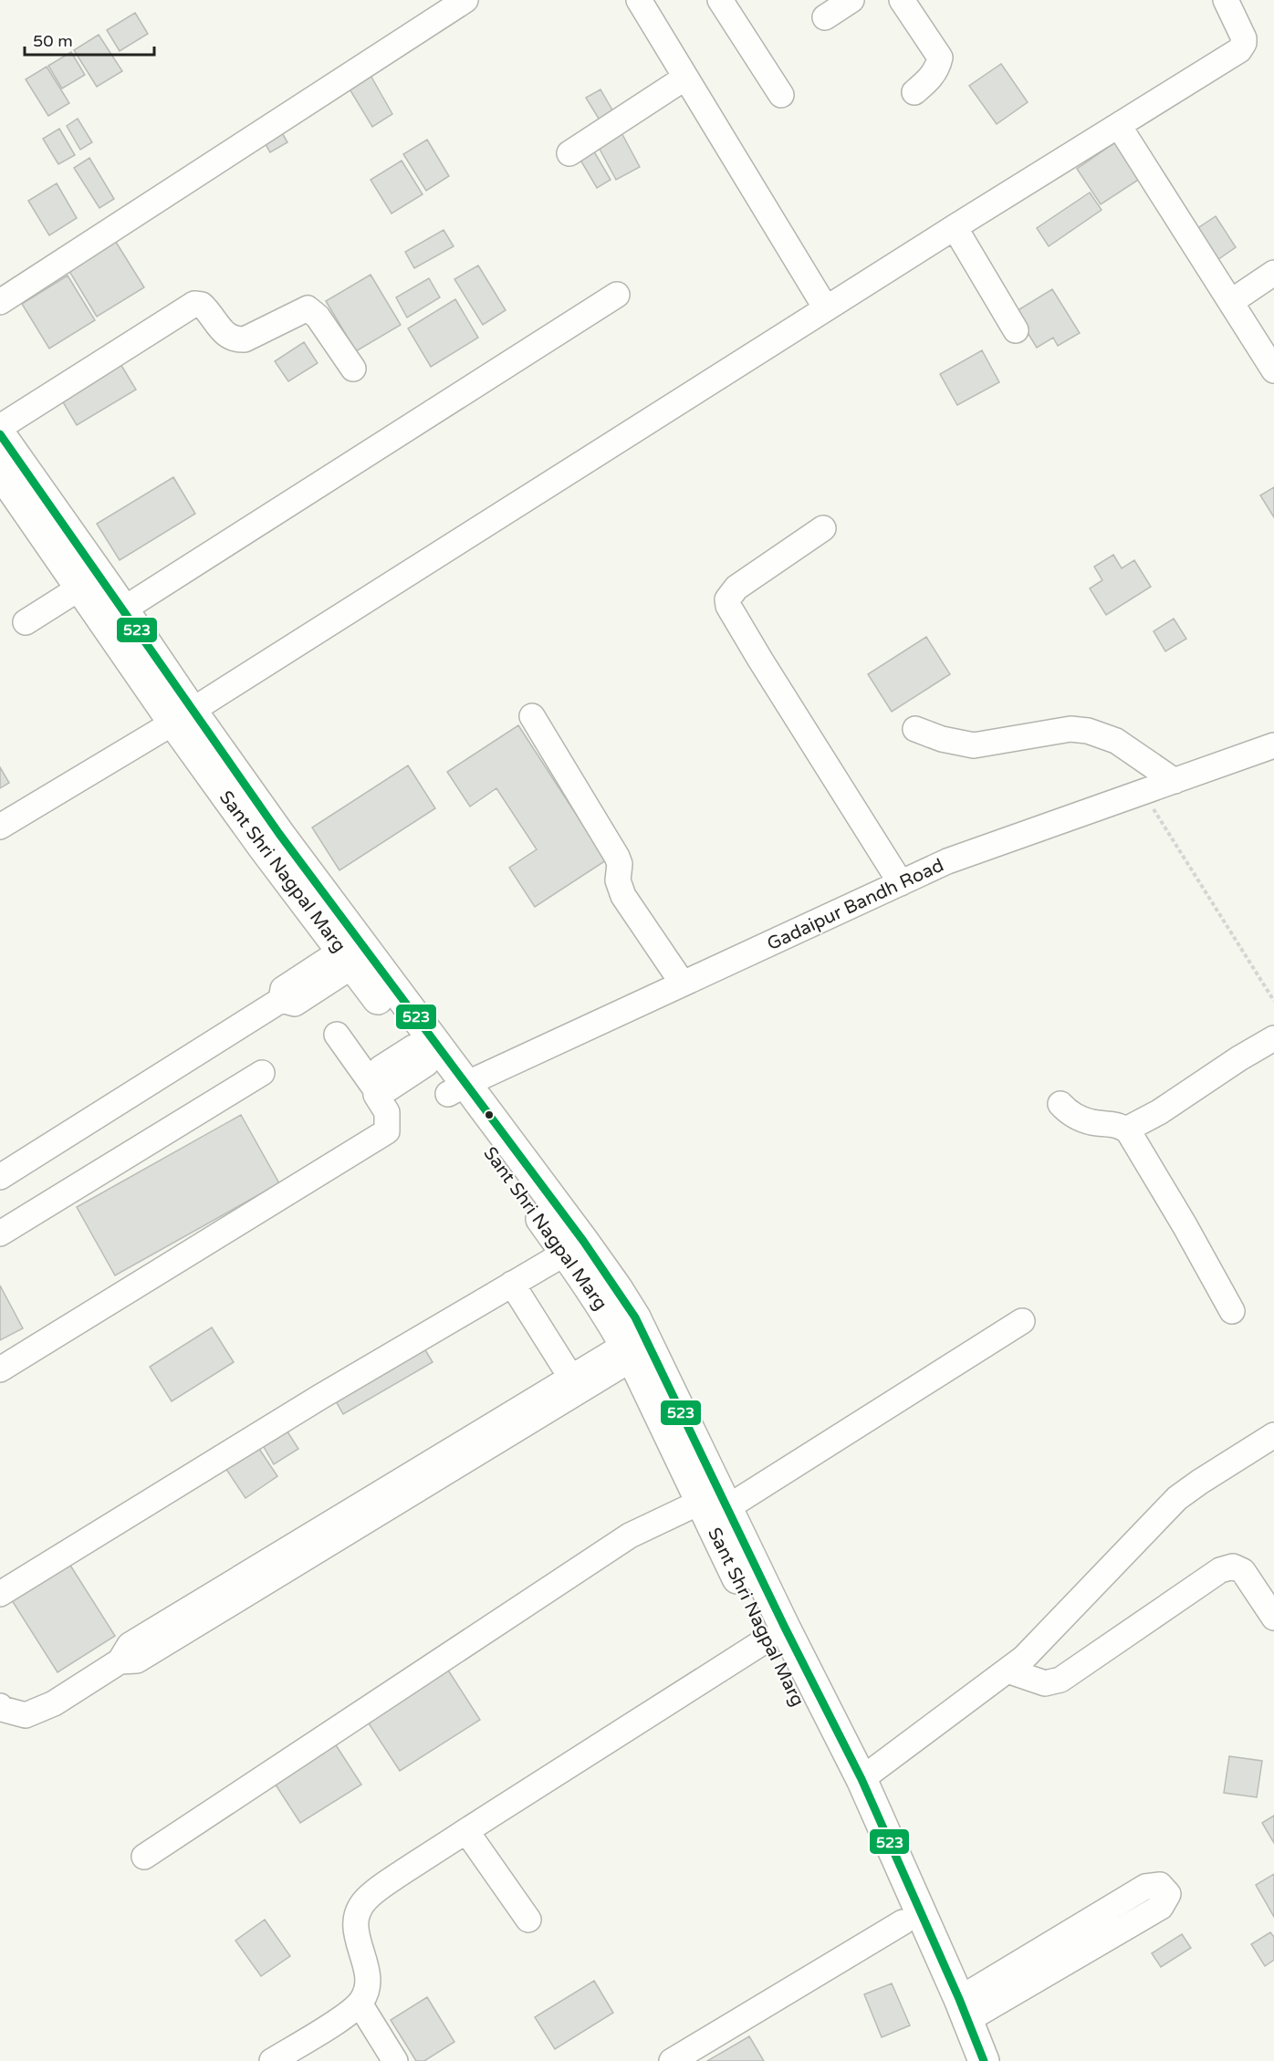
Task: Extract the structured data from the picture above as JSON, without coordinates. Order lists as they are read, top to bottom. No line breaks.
{"streets":{"main road":["Sant Shri Nagpal Marg"],"street":["Gadaipur Bandh Road"]},"crossings":[["Sant Shri Nagpal Marg","Gadaipur Bandh Road"]],"lines":["transit line 523"],"scale_bar":"50 m"}
